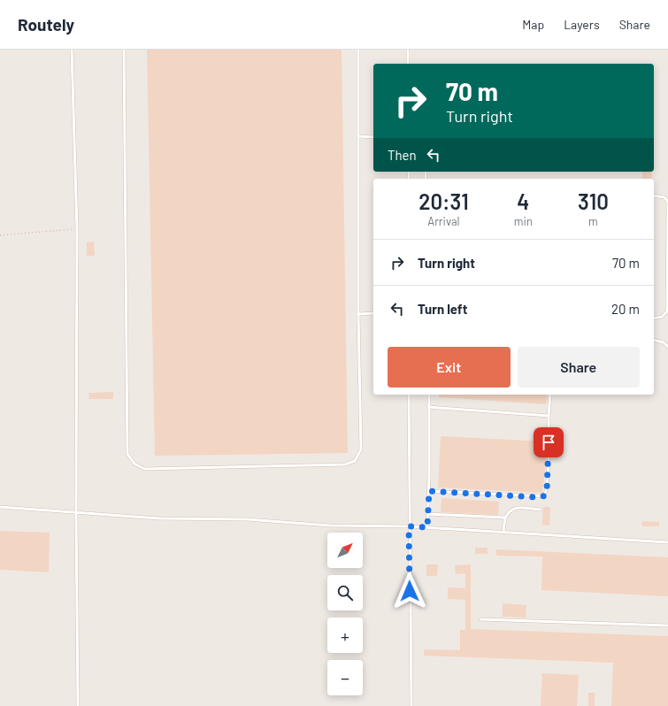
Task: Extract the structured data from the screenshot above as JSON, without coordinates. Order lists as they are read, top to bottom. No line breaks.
{"north":"top right","page":{"header":"Routely","nav":["Map","Layers","Share"],"turn":["70 m","Turn right"],"then":"Then","eta":["20:31","Arrival","4","min","310","m"],"list":[{"name":"Turn right","value":"70 m"},{"name":"Turn left","value":"20 m"}],"buttons":["Exit","Share"],"map_buttons":["+","−"]}}
